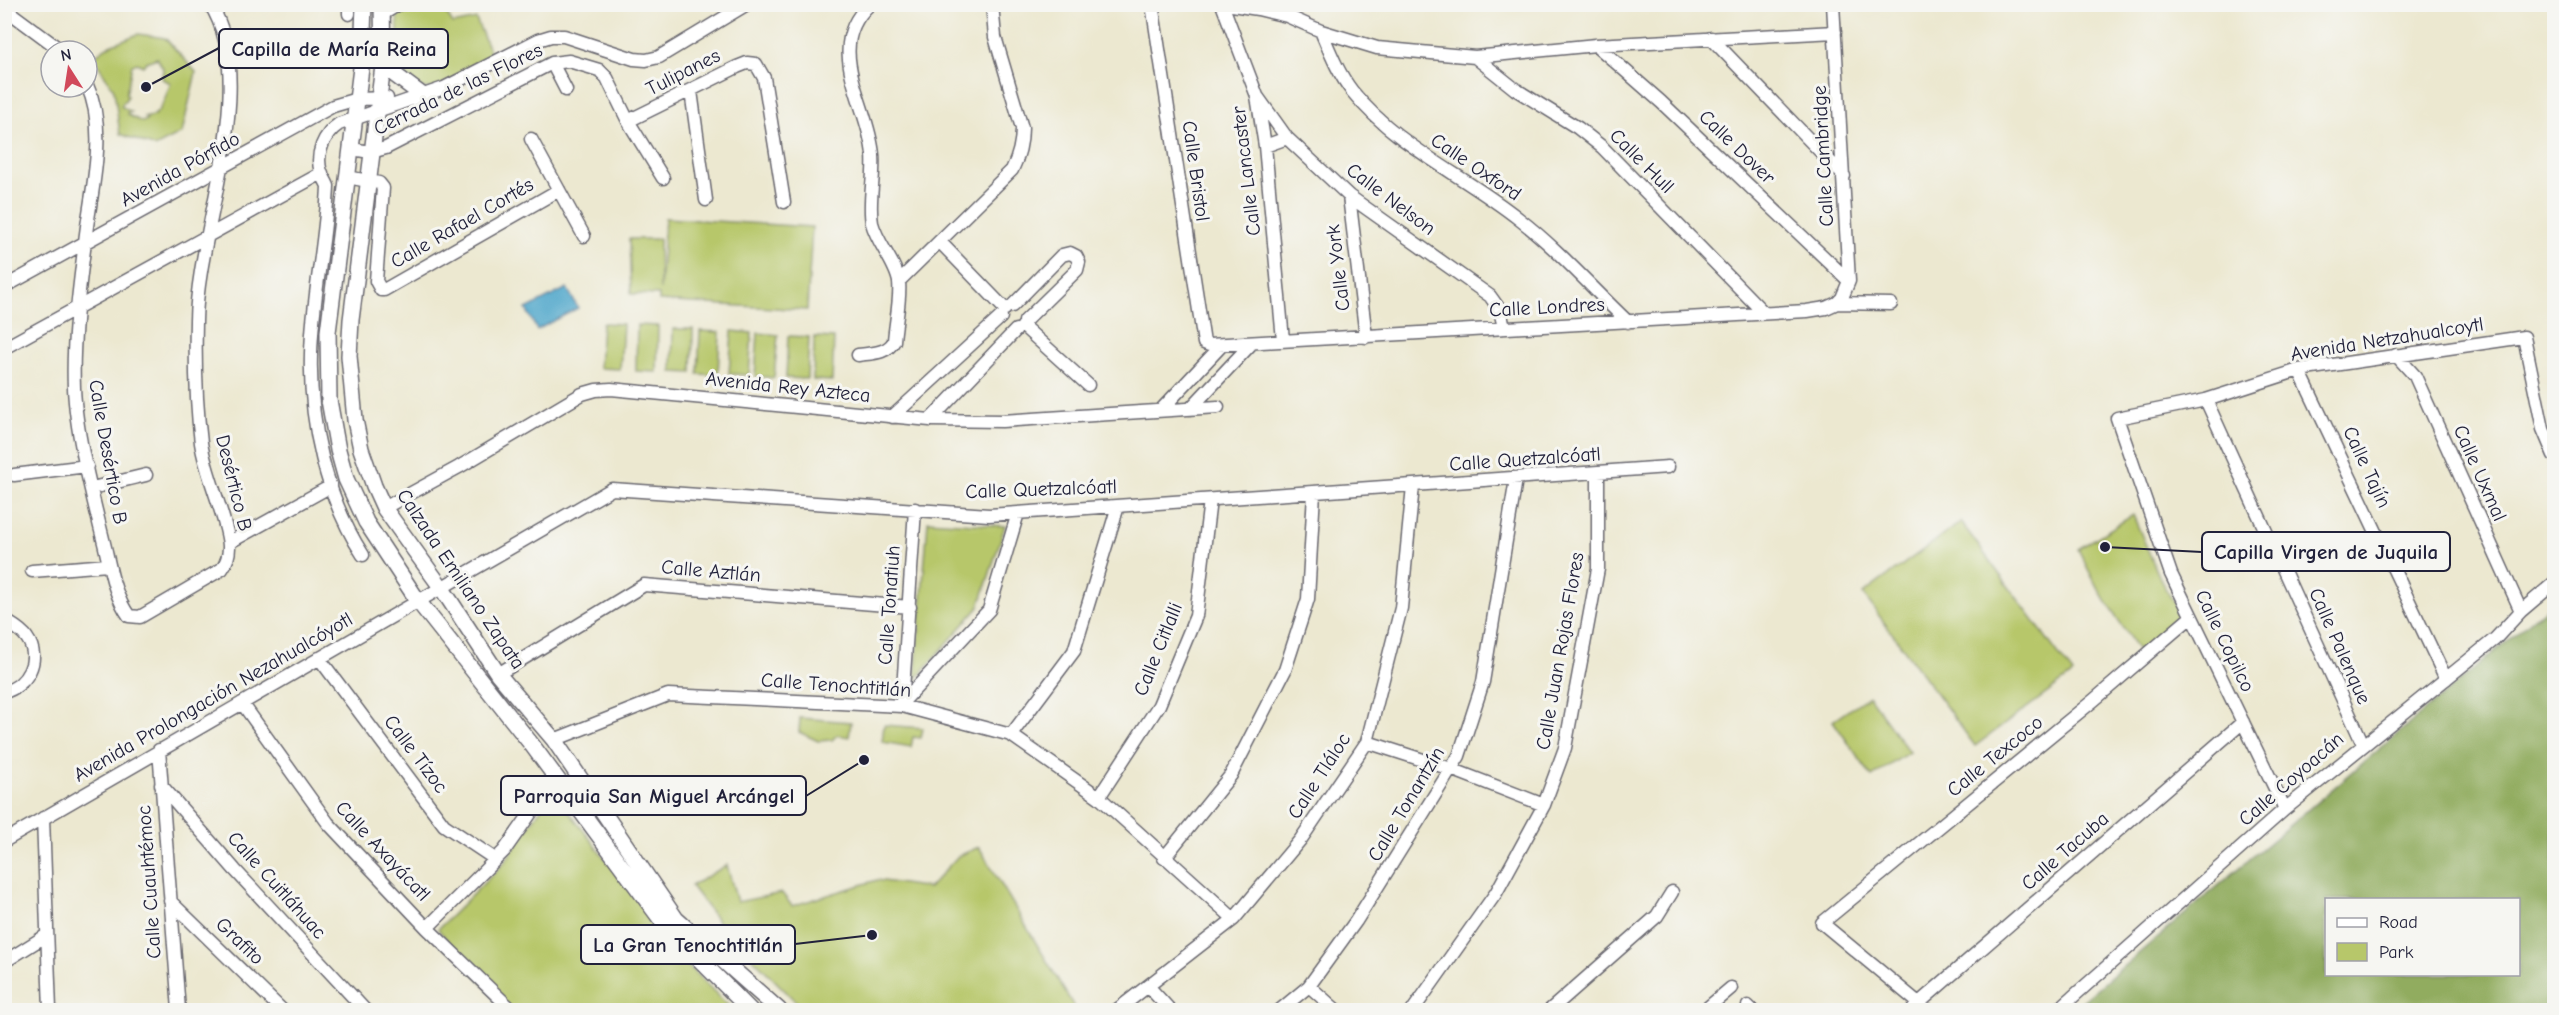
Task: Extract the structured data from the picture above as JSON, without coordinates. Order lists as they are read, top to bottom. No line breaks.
{"streets":{"main road":["Calzada Emiliano Zapata"],"street":["Tulipanes","Cerrada de las Flores","Calle Dover","Calle Cambridge","Calle Hull","Calle Oxford","Avenida Pórfido","Calle Bristol","Calle Lancaster","Calle Nelson","Calle Rafael Cortés","Calle York","Calle Londres","Avenida Netzahualcoytl","Avenida Rey Azteca","Calle Desértico B","Calle Quetzalcóatl","Calle Tajín","Calle Uxmal","Desértico B","Calle Aztlán","Calle Tonatiuh","Calle Copilco","Calle Palenque","Calle Citlalli","Calle Juan Rojas Flores","Calle Tenochtitlán","Avenida Prolongación Nezahualcóyotl","Calle Tízoc","Calle Texcoco","Calle Tláloc","Calle Coyoacán","Calle Tonantzín","Calle Axayácatl","Calle Tacuba","Calle Cuauhtémoc","Calle Cuitláhuac","Grafito"]},"crossings":[["Tulipanes","Cerrada de las Flores"],["Cerrada de las Flores","Calzada Emiliano Zapata"],["Calle Dover","Calle Cambridge"],["Calle Hull","Calle Londres"],["Calle Oxford","Calle Londres"],["Avenida Pórfido","Calle Desértico B"],["Avenida Pórfido","Desértico B"],["Avenida Pórfido","Calzada Emiliano Zapata"],["Calle Bristol","Calle Londres"],["Calle Lancaster","Calle Nelson"],["Calle Lancaster","Calle Londres"],["Calle Nelson","Calle York"],["Calle Nelson","Calle Londres"],["Calle Rafael Cortés","Calzada Emiliano Zapata"],["Calle York","Calle Londres"],["Avenida Netzahualcoytl","Calle Tajín"],["Avenida Netzahualcoytl","Calle Uxmal"],["Avenida Netzahualcoytl","Calle Copilco"],["Avenida Netzahualcoytl","Calle Palenque"],["Avenida Rey Azteca","Calzada Emiliano Zapata"],["Calle Desértico B","Desértico B"],["Calle Quetzalcóatl","Calzada Emiliano Zapata"],["Calle Quetzalcóatl","Calle Tonatiuh"],["Calle Quetzalcóatl","Calle Citlalli"],["Calle Quetzalcóatl","Calle Juan Rojas Flores"],["Calle Quetzalcóatl","Avenida Prolongación Nezahualcóyotl"],["Calle Quetzalcóatl","Calle Tláloc"],["Calle Quetzalcóatl","Calle Tonantzín"],["Calle Tajín","Calle Coyoacán"],["Calle Uxmal","Calle Coyoacán"],["Calle Aztlán","Calzada Emiliano Zapata"],["Calle Aztlán","Calle Tonatiuh"],["Calzada Emiliano Zapata","Calle Tenochtitlán"],["Calzada Emiliano Zapata","Avenida Prolongación Nezahualcóyotl"],["Calle Tonatiuh","Calle Tenochtitlán"],["Calle Copilco","Calle Texcoco"],["Calle Copilco","Calle Coyoacán"],["Calle Copilco","Calle Tacuba"],["Calle Palenque","Calle Coyoacán"],["Calle Citlalli","Calle Tenochtitlán"],["Calle Tenochtitlán","Calle Tláloc"],["Avenida Prolongación Nezahualcóyotl","Calle Tízoc"],["Avenida Prolongación Nezahualcóyotl","Calle Axayácatl"],["Avenida Prolongación Nezahualcóyotl","Calle Cuauhtémoc"],["Calle Texcoco","Calle Tacuba"],["Calle Cuauhtémoc","Calle Cuitláhuac"],["Calle Cuauhtémoc","Grafito"]],"places":["Capilla de María Reina","Capilla Virgen de Juquila","Parroquia San Miguel Arcángel","La Gran Tenochtitlán"],"legend":["Road","Park"],"north":"top"}
